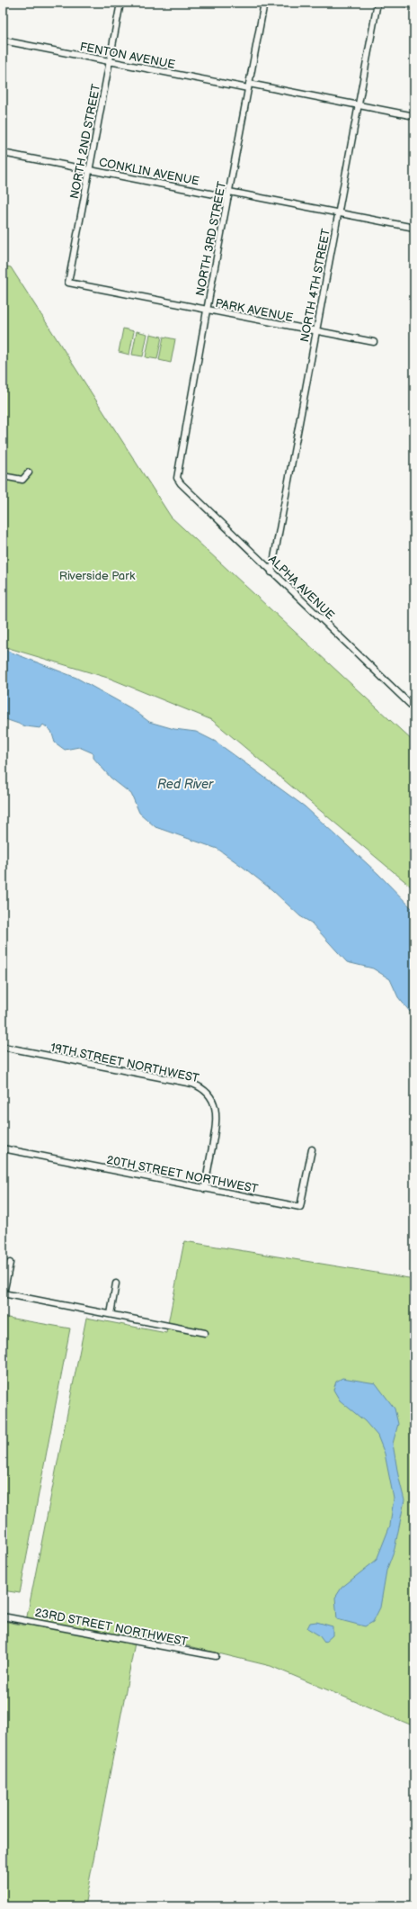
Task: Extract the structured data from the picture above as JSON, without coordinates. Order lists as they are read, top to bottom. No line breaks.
{"streets":{"street":["FENTON AVENUE","NORTH 2ND STREET","CONKLIN AVENUE","NORTH 3RD STREET","NORTH 4TH STREET","PARK AVENUE","ALPHA AVENUE","19TH STREET NORTHWEST","20TH STREET NORTHWEST","23RD STREET NORTHWEST"]},"crossings":[["FENTON AVENUE","NORTH 2ND STREET"],["FENTON AVENUE","NORTH 3RD STREET"],["FENTON AVENUE","NORTH 4TH STREET"],["NORTH 2ND STREET","CONKLIN AVENUE"],["NORTH 2ND STREET","PARK AVENUE"],["CONKLIN AVENUE","NORTH 3RD STREET"],["CONKLIN AVENUE","NORTH 4TH STREET"],["NORTH 3RD STREET","PARK AVENUE"],["NORTH 3RD STREET","ALPHA AVENUE"],["NORTH 4TH STREET","PARK AVENUE"],["NORTH 4TH STREET","ALPHA AVENUE"],["19TH STREET NORTHWEST","20TH STREET NORTHWEST"]],"water":["Red River"],"parks":["Riverside Park"]}
